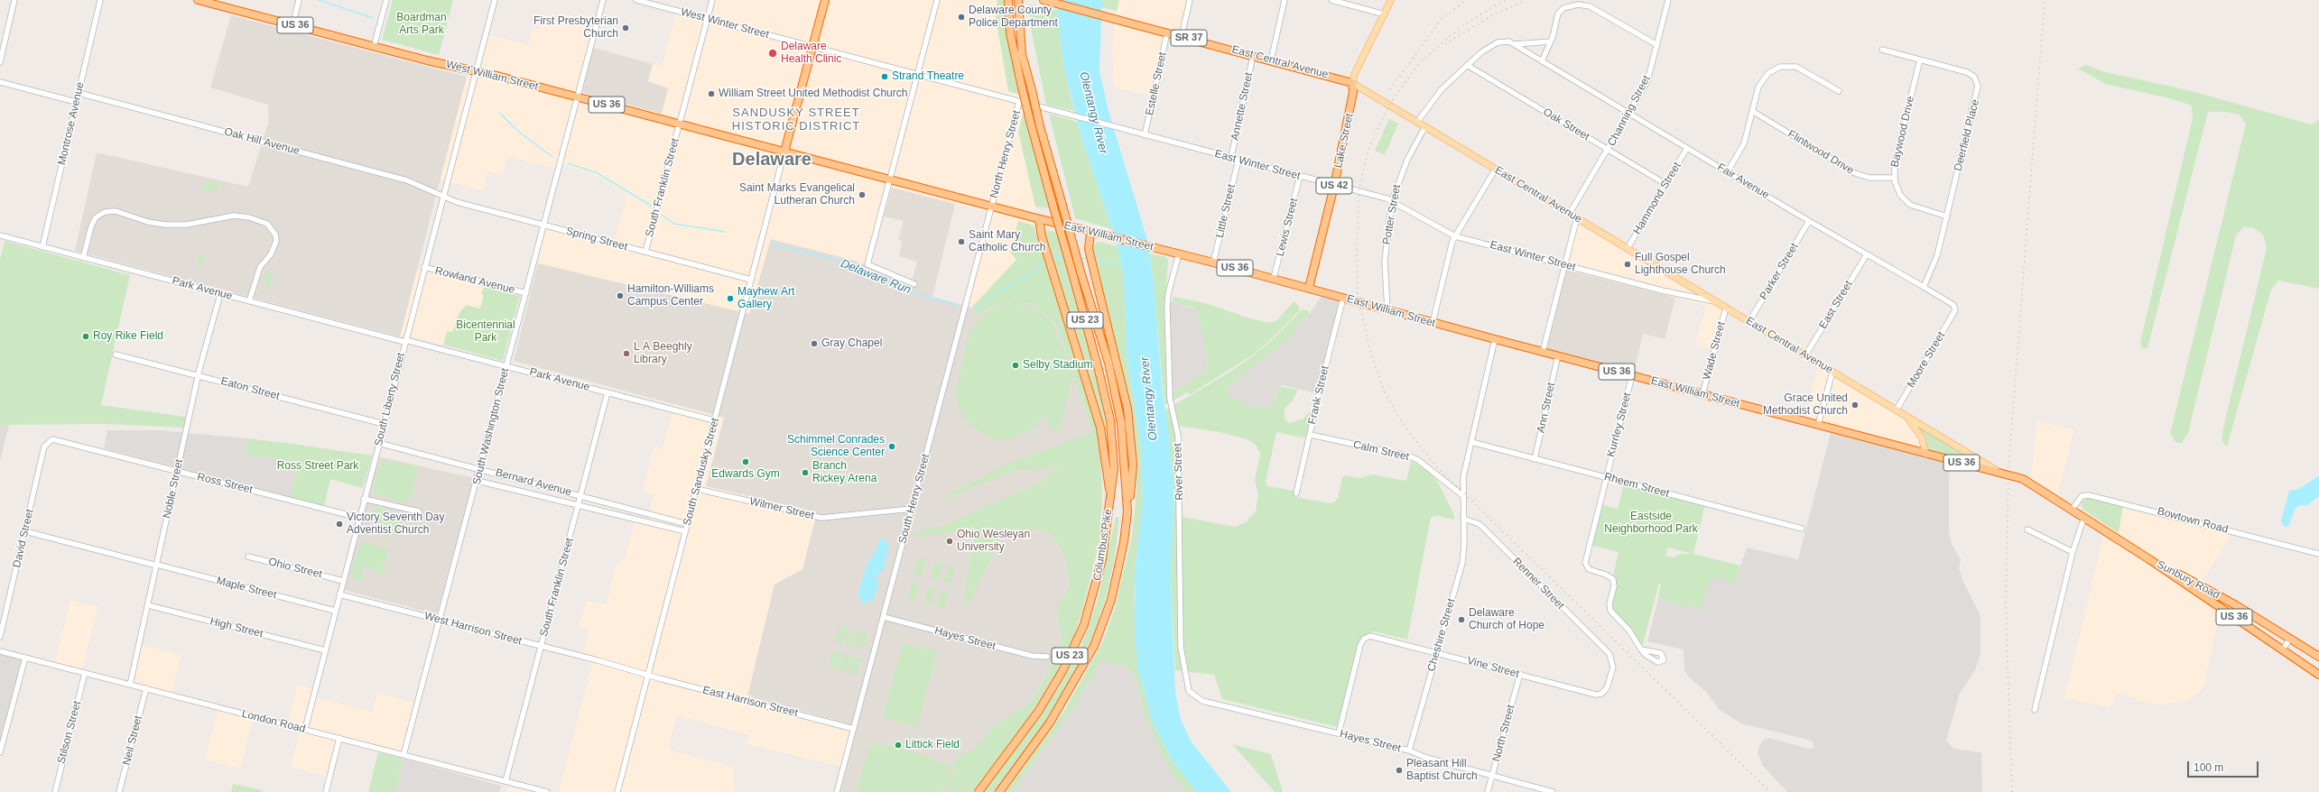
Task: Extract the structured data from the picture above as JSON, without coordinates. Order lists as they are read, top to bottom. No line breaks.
{"streets":{"highway":["US 36","SR 37","East Central Avenue","West William Street","Lake Street","US 42","East William Street","US 23","Columbus Pike","Sunbury Road"],"street":["West Winter Street","Estelle Street","Annette Street","Channing Street","Montrose Avenue","Oak Street","Baywood Drive","Deerfield Place","Oak Hill Avenue","Flintwood Drive","North Henry Street","East Winter Street","Fair Avenue","South Franklin Street","Hammond Street","Little Street","Potter Street","Lewis Street","Spring Street","Parker Street","Rowland Avenue","Park Avenue","East Street","Wade Street","Moore Street","Eaton Street","Frank Street","South Liberty Street","Ann Street","Kurrley Street","South Washington Street","Calm Street","South Sandusky Street","River Street","Bernard Avenue","Ross Street","Rheem Street","Noble Street","South Henry Street","Wilmer Street","Bowtown Road","David Street","Ohio Street","Renner Street","Maple Street","High Street","West Harrison Street","Cheshire Street","Hayes Street","Vine Street","East Harrison Street","London Road","Stilson Street","North Street","Neil Street"]},"crossings":[["West Winter Street","East Winter Street"],["West Winter Street","South Franklin Street"],["SR 37","East Central Avenue"],["SR 37","East William Street"],["SR 37","Moore Street"],["East Central Avenue","Estelle Street"],["East Central Avenue","Annette Street"],["East Central Avenue","Channing Street"],["East Central Avenue","Lake Street"],["East Central Avenue","East Winter Street"],["East Central Avenue","Hammond Street"],["East Central Avenue","Potter Street"],["East Central Avenue","East William Street"],["East Central Avenue","Parker Street"],["East Central Avenue","East Street"],["East Central Avenue","Wade Street"],["East Central Avenue","Moore Street"],["East Central Avenue","Sunbury Road"],["West William Street","South Franklin Street"],["West William Street","East William Street"],["West William Street","South Liberty Street"],["West William Street","South Washington Street"],["West William Street","South Sandusky Street"],["Estelle Street","East Winter Street"],["Annette Street","East Winter Street"],["Channing Street","Oak Street"],["Channing Street","Fair Avenue"],["Montrose Avenue","Oak Hill Avenue"],["Montrose Avenue","Park Avenue"],["Oak Street","Hammond Street"],["Baywood Drive","Deerfield Place"],["Baywood Drive","Flintwood Drive"],["Deerfield Place","Fair Avenue"],["Lake Street","East Winter Street"],["Lake Street","East William Street"],["Oak Hill Avenue","Spring Street"],["Oak Hill Avenue","South Liberty Street"],["North Henry Street","East Winter Street"],["North Henry Street","East William Street"],["North Henry Street","South Henry Street"],["East Winter Street","Little Street"],["East Winter Street","Potter Street"],["East Winter Street","Lewis Street"],["Fair Avenue","Hammond Street"],["Fair Avenue","Parker Street"],["Fair Avenue","East Street"],["Fair Avenue","Moore Street"],["South Franklin Street","Spring Street"],["South Franklin Street","Park Avenue"],["South Franklin Street","Bernard Avenue"],["South Franklin Street","West Harrison Street"],["South Franklin Street","London Road"],["Little Street","East William Street"],["Potter Street","East William Street"],["Lewis Street","East William Street"],["East William Street","Wade Street"],["East William Street","Frank Street"],["East William Street","Ann Street"],["East William Street","Kurrley Street"],["East William Street","South Sandusky Street"],["East William Street","River Street"],["East William Street","South Henry Street"],["East William Street","Sunbury Road"],["Spring Street","South Liberty Street"],["Spring Street","South Washington Street"],["Spring Street","South Sandusky Street"],["Rowland Avenue","South Liberty Street"],["Rowland Avenue","South Washington Street"],["Park Avenue","South Liberty Street"],["Park Avenue","South Washington Street"],["Park Avenue","South Sandusky Street"],["Park Avenue","Noble Street"],["Eaton Street","South Liberty Street"],["Eaton Street","Noble Street"],["Frank Street","Calm Street"],["South Liberty Street","Bernard Avenue"],["South Liberty Street","Ross Street"],["South Liberty Street","Ohio Street"],["South Liberty Street","Maple Street"],["South Liberty Street","High Street"],["South Liberty Street","West Harrison Street"],["South Liberty Street","London Road"],["Ann Street","Rheem Street"],["Kurrley Street","Rheem Street"],["South Washington Street","Bernard Avenue"],["South Washington Street","West Harrison Street"],["South Washington Street","London Road"],["South Sandusky Street","Bernard Avenue"],["South Sandusky Street","Wilmer Street"],["South Sandusky Street","West Harrison Street"],["South Sandusky Street","East Harrison Street"],["River Street","Hayes Street"],["Ross Street","Noble Street"],["Ross Street","David Street"],["Noble Street","Maple Street"],["Noble Street","High Street"],["Noble Street","London Road"],["South Henry Street","Wilmer Street"],["South Henry Street","Hayes Street"],["South Henry Street","East Harrison Street"],["Bowtown Road","Sunbury Road"],["David Street","Maple Street"],["Renner Street","Cheshire Street"],["Renner Street","Vine Street"],["West Harrison Street","East Harrison Street"],["Cheshire Street","Hayes Street"],["Cheshire Street","Vine Street"],["Hayes Street","Vine Street"],["Hayes Street","North Street"],["Vine Street","North Street"],["London Road","Stilson Street"],["London Road","Neil Street"]],"districts":["SANDUSKY STREET HISTORIC DISTRICT","Delaware"],"water":["Olentangy River","Delaware Run"],"parks":["Boardman Arts Park","Bicentennial Park","Ross Street Park","Eastside Neighborhood Park"],"places":["Delaware County Police Department","First Presbyterian Church","Delaware Health Clinic","Strand Theatre","William Street United Methodist Church","Saint Marks Evangelical Lutheran Church","Saint Mary Catholic Church","Full Gospel Lighthouse Church","Hamilton-Williams Campus Center","Mayhew Art Gallery","Roy Rike Field","Gray Chapel","L A Beeghly Library","Selby Stadium","Grace United Methodist Church","Schimmel Conrades Science Center","Edwards Gym","Branch Rickey Arena","Victory Seventh Day Adventist Church","Ohio Wesleyan University","Delaware Church of Hope","Littick Field","Pleasant Hill Baptist Church"],"scale_bar":"100 m"}
